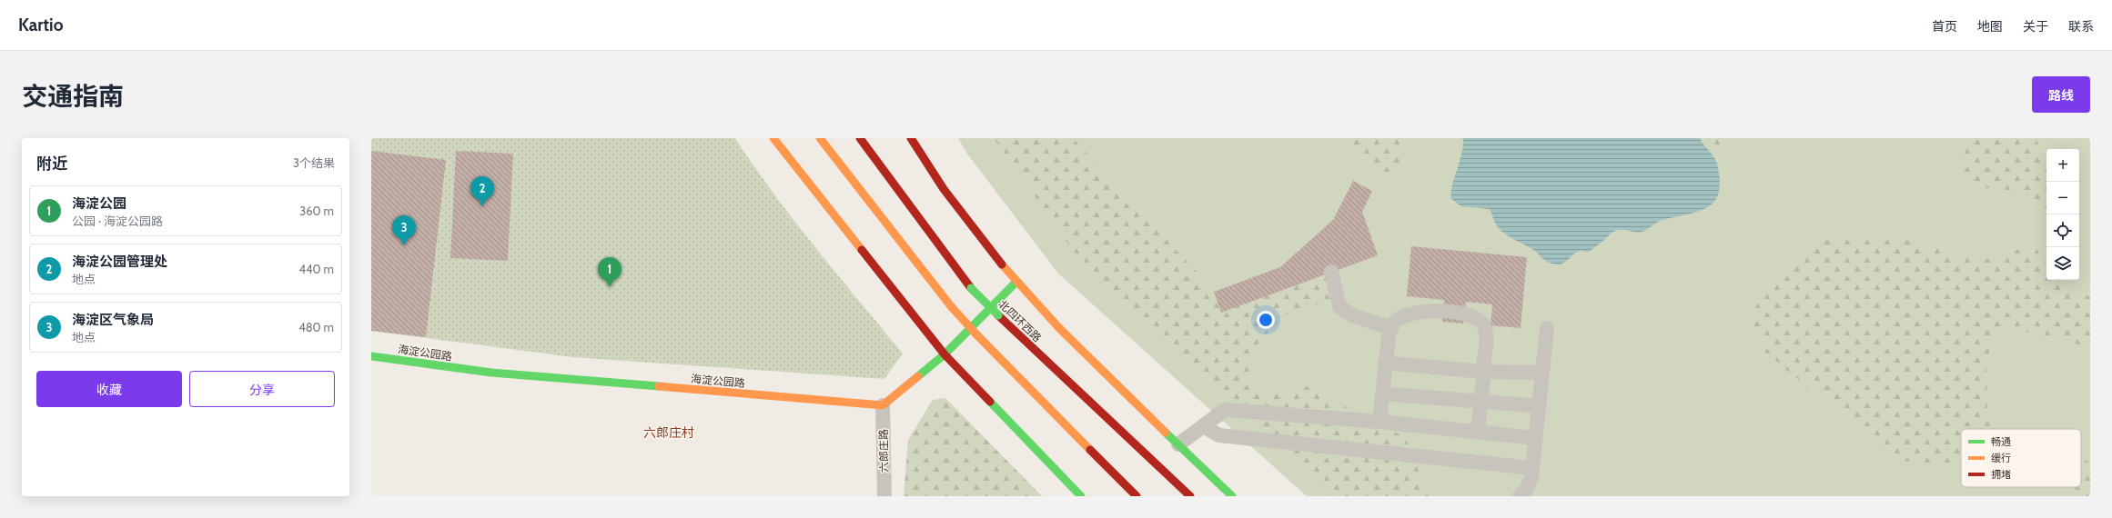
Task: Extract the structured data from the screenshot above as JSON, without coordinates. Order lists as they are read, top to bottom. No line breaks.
{"streets":{"main road":["北四环西路","海淀公园路"],"street":["六郎庄路"]},"crossings":[["海淀公园路","六郎庄路"]],"districts":["六郎庄村"],"legend":["畅通","缓行","拥堵"],"page":{"header":"Kartio","nav":["首页","地图","关于","联系"],"title":"交通指南","buttons":["路线",["收藏","分享"]],"heading":["附近","3个结果"],"map_buttons":["+","−"],"pins":["2","3","1"],"list":[{"mark":"1","name":"海淀公园","note":"公园 · 海淀公园路","value":"360 m"},{"mark":"2","name":"海淀公园管理处","note":"地点","value":"440 m"},{"mark":"3","name":"海淀区气象局","note":"地点","value":"480 m"}]}}
